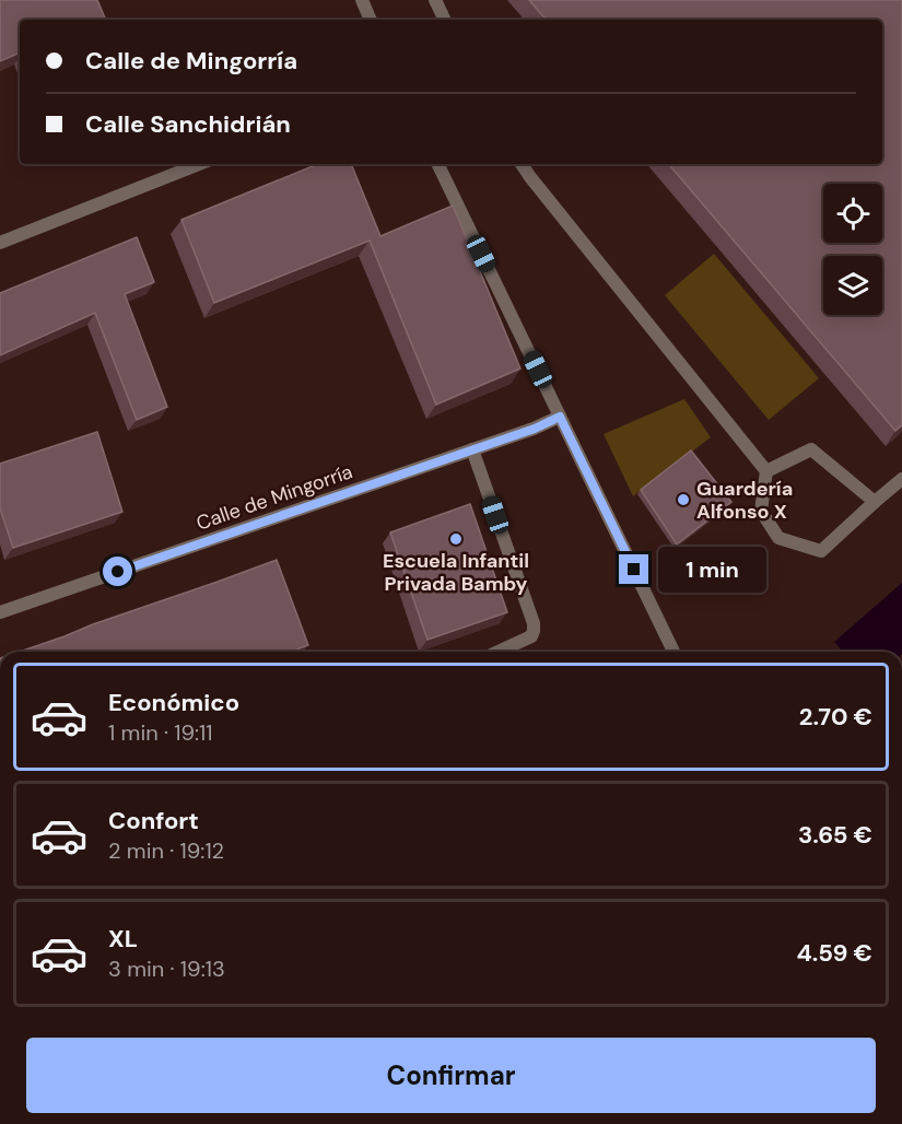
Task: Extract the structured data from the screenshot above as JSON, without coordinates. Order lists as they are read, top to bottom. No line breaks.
{"streets":{"street":["Calle de Mingorría"]},"places":["Guardería Alfonso X","Escuela Infantil Privada Bamby"],"page":{"banner":["Calle de Mingorría","Calle Sanchidrián"],"bubble":"1 min","list":[{"name":"Económico","note":"1 min · 19:11","value":"2.70 €"},{"name":"Confort","note":"2 min · 19:12","value":"3.65 €"},{"name":"XL","note":"3 min · 19:13","value":"4.59 €"}],"buttons":"Confirmar"}}
